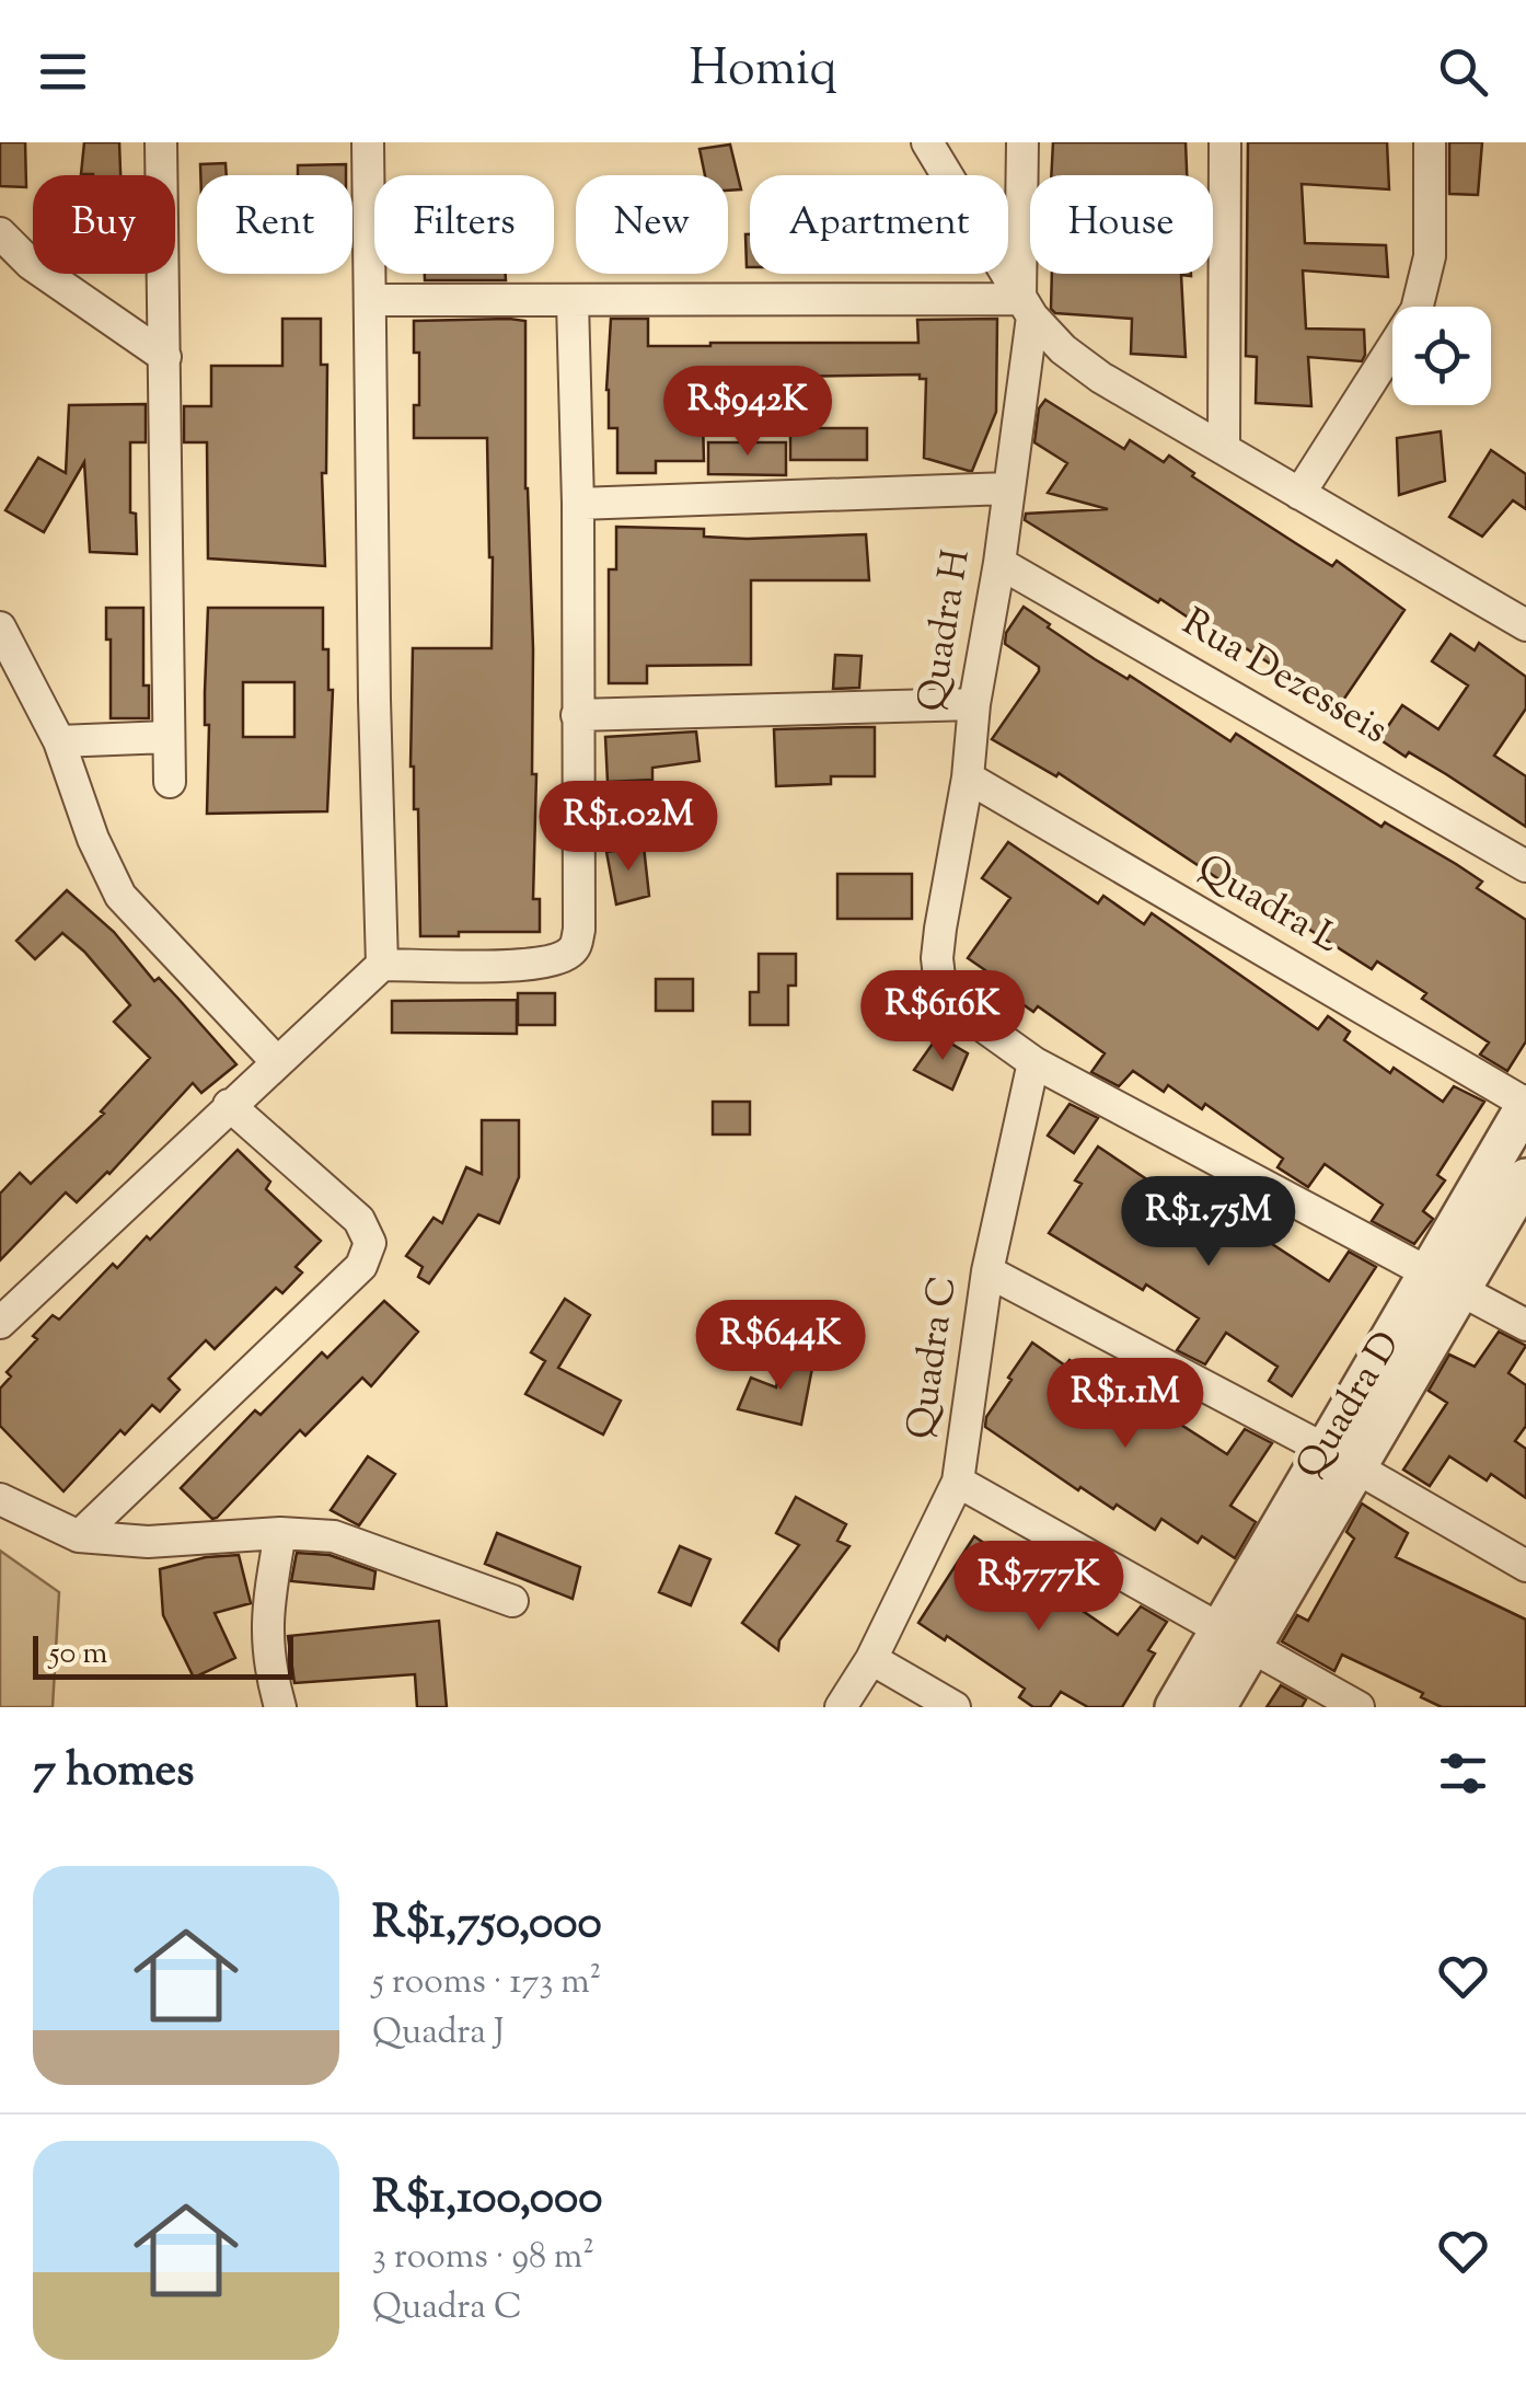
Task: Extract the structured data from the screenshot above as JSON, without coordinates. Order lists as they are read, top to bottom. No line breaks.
{"streets":{"street":["Quadra H","Rua Dezesseis","Quadra L","Quadra C","Quadra D"]},"crossings":[["Quadra H","Rua Dezesseis"],["Quadra H","Quadra L"],["Quadra H","Quadra C"],["Quadra L","Quadra D"]],"scale_bar":"50 m","page":{"header":"Homiq","chip":["Buy","Rent","Filters","New","Apartment","House"],"price":["R$942K","R$1.02M","R$616K","R$1.75M","R$644K","R$1.1M","R$777K"],"scale":"50 m","heading":"7 homes","list":[{"name":"R$1,750,000","note":"5 rooms · 173 m² · Quadra J"},{"name":"R$1,100,000","note":"3 rooms · 98 m² · Quadra C"}]}}
